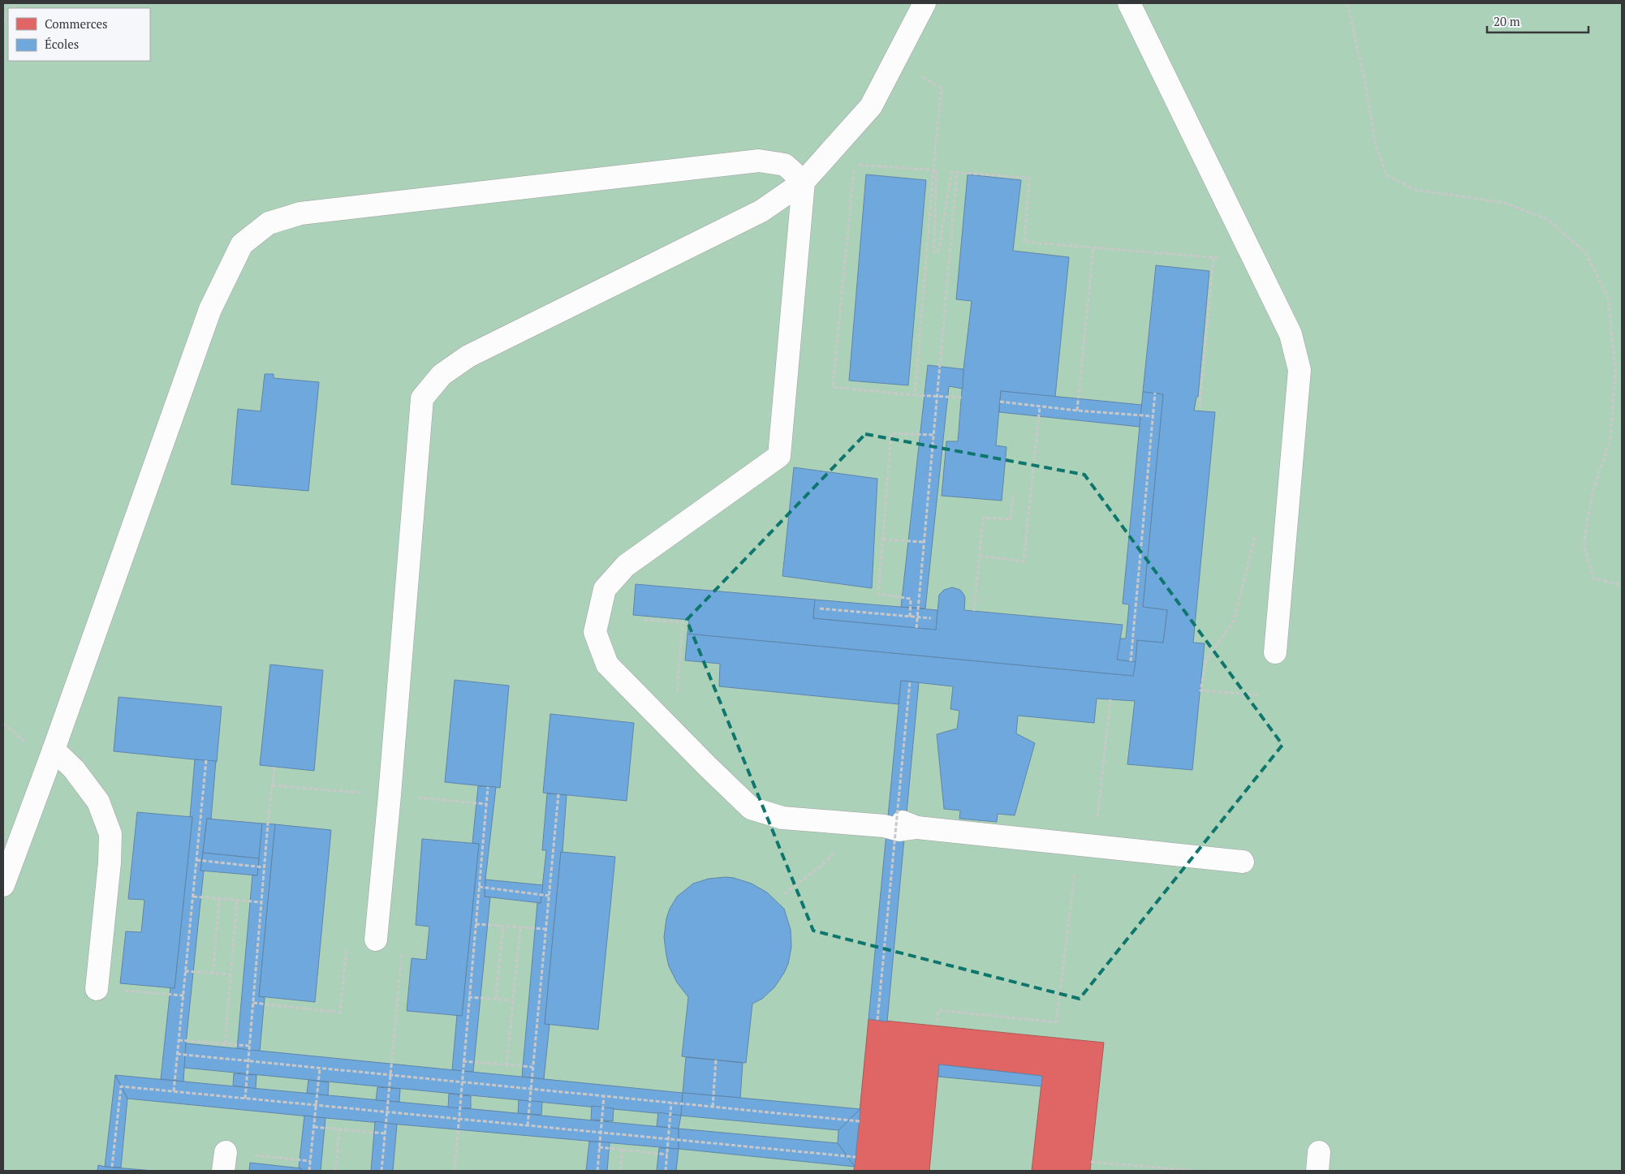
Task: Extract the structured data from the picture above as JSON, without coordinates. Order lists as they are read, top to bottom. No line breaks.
{"legend":["Commerces","Écoles"],"scale_bar":"20 m"}
